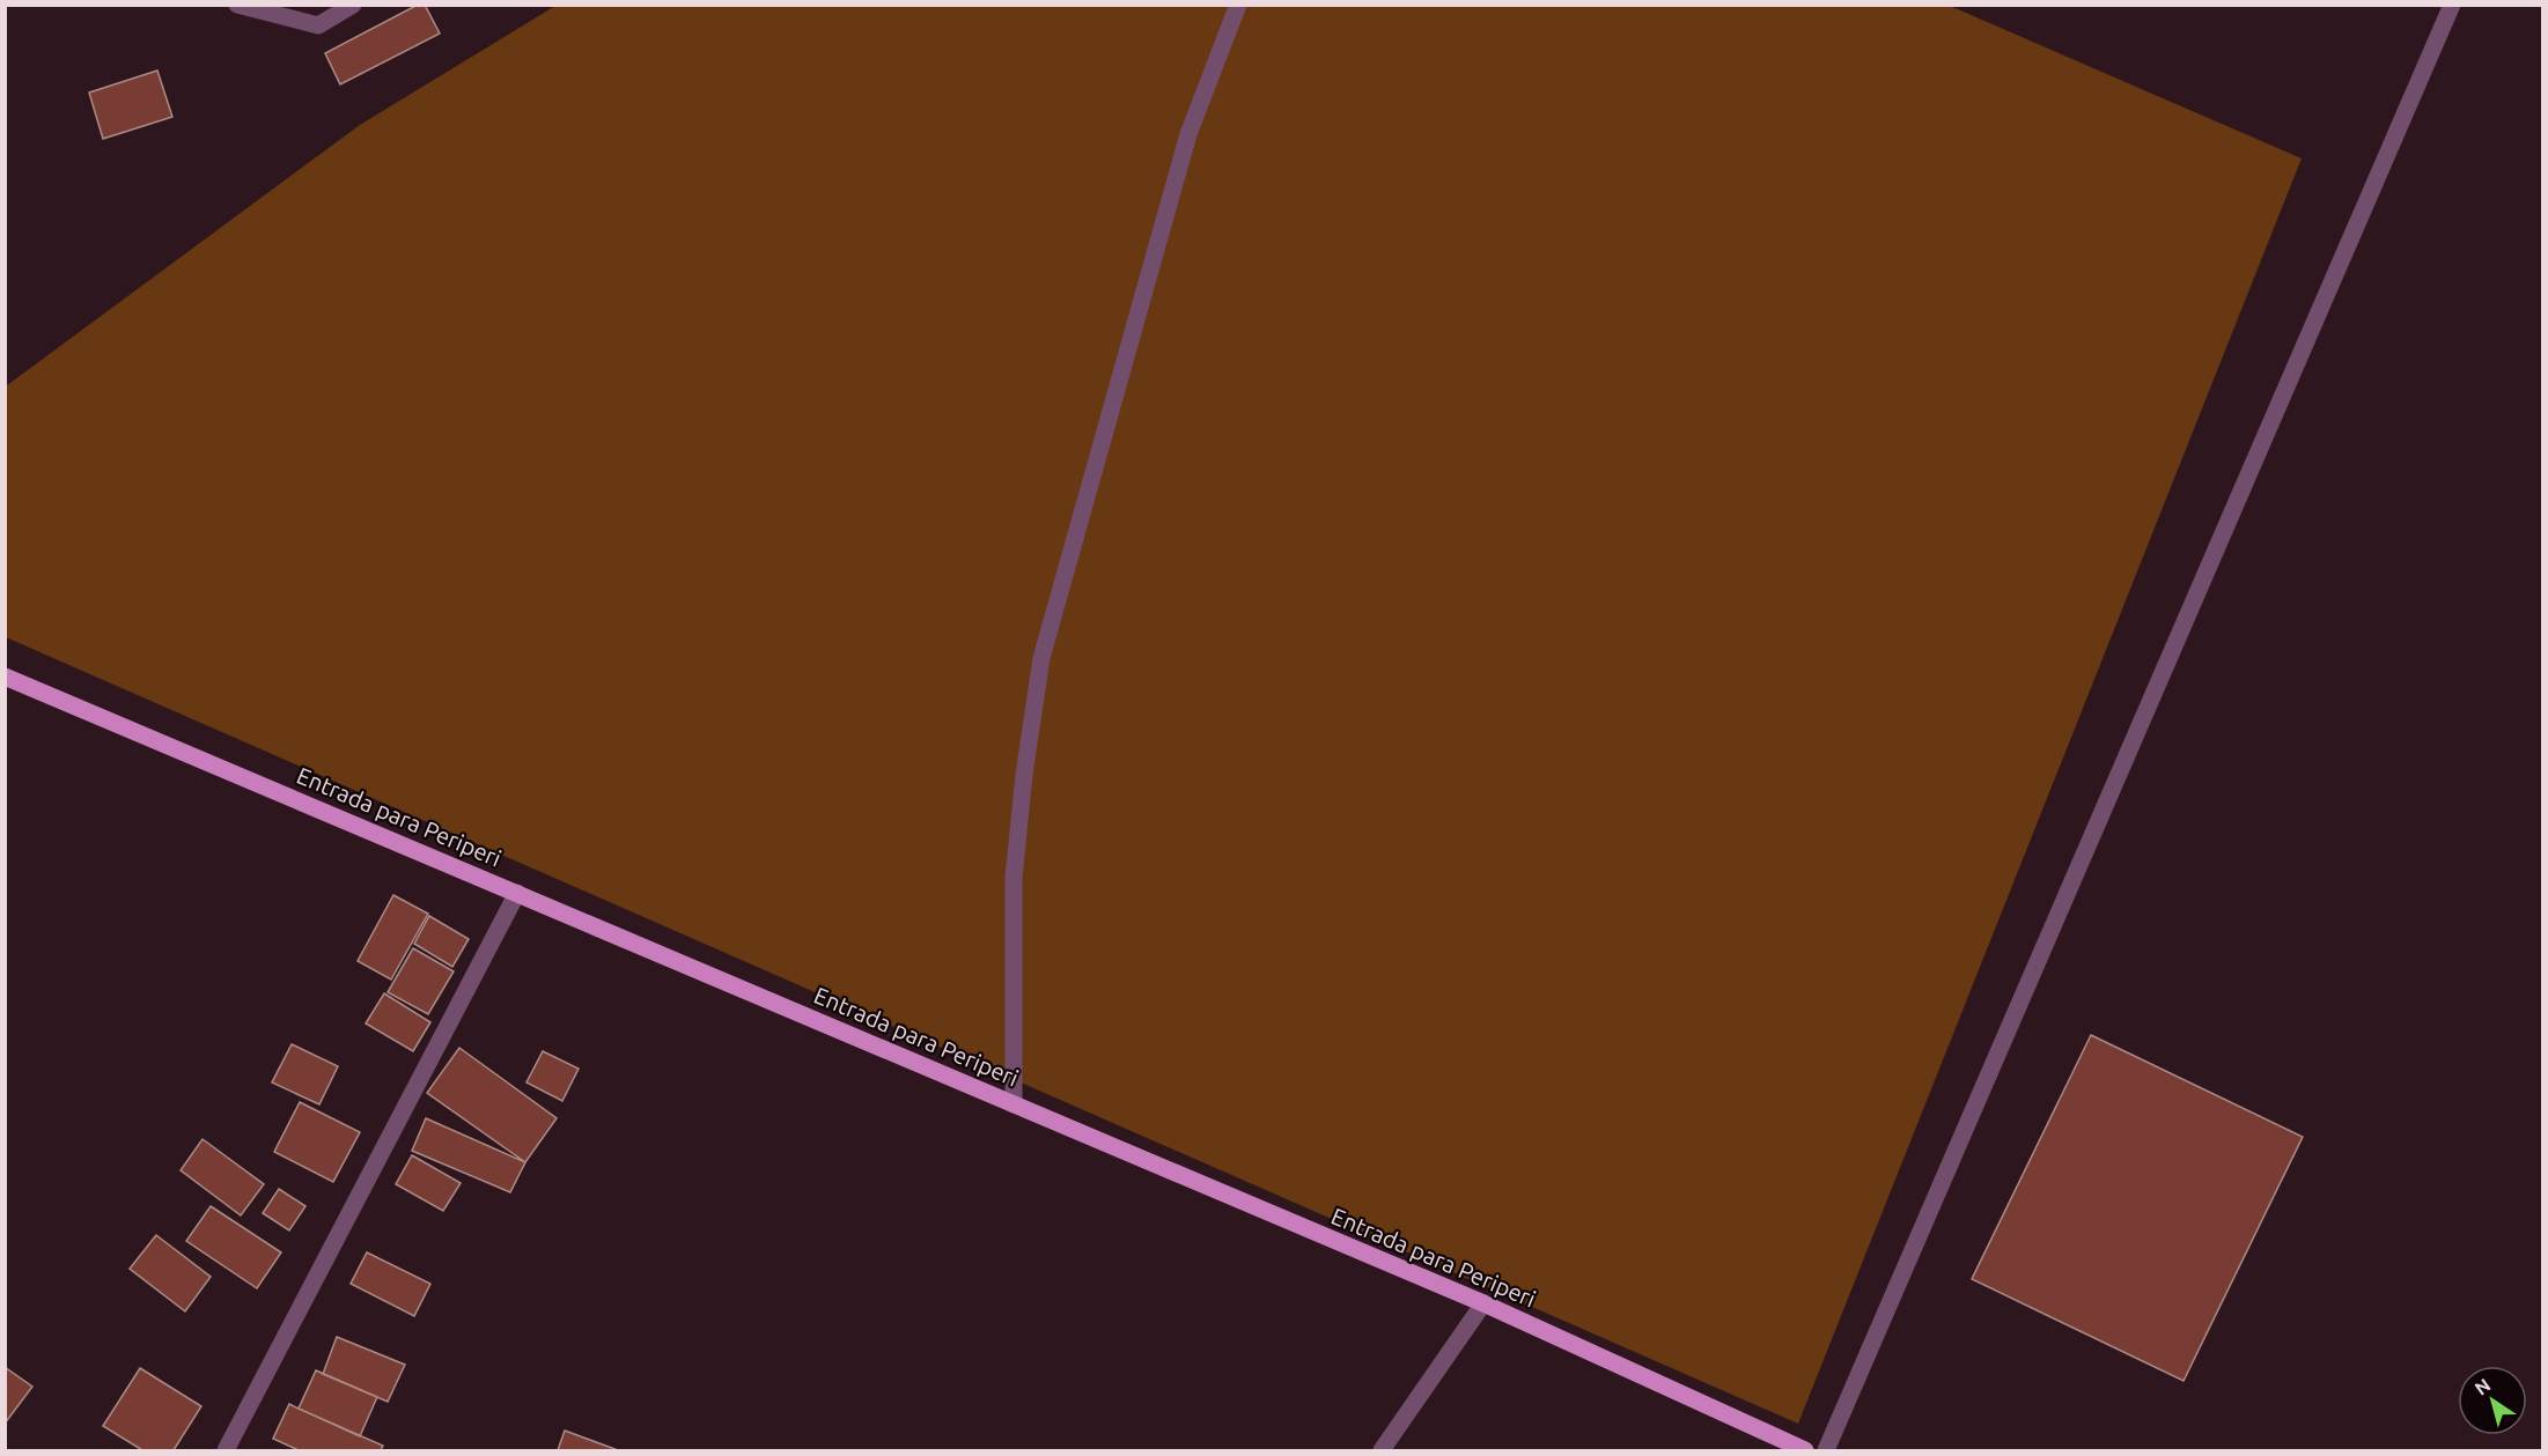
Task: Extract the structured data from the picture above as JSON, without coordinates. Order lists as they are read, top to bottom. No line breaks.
{"streets":{"main road":["Entrada para Periperi"]},"north":"top left"}
